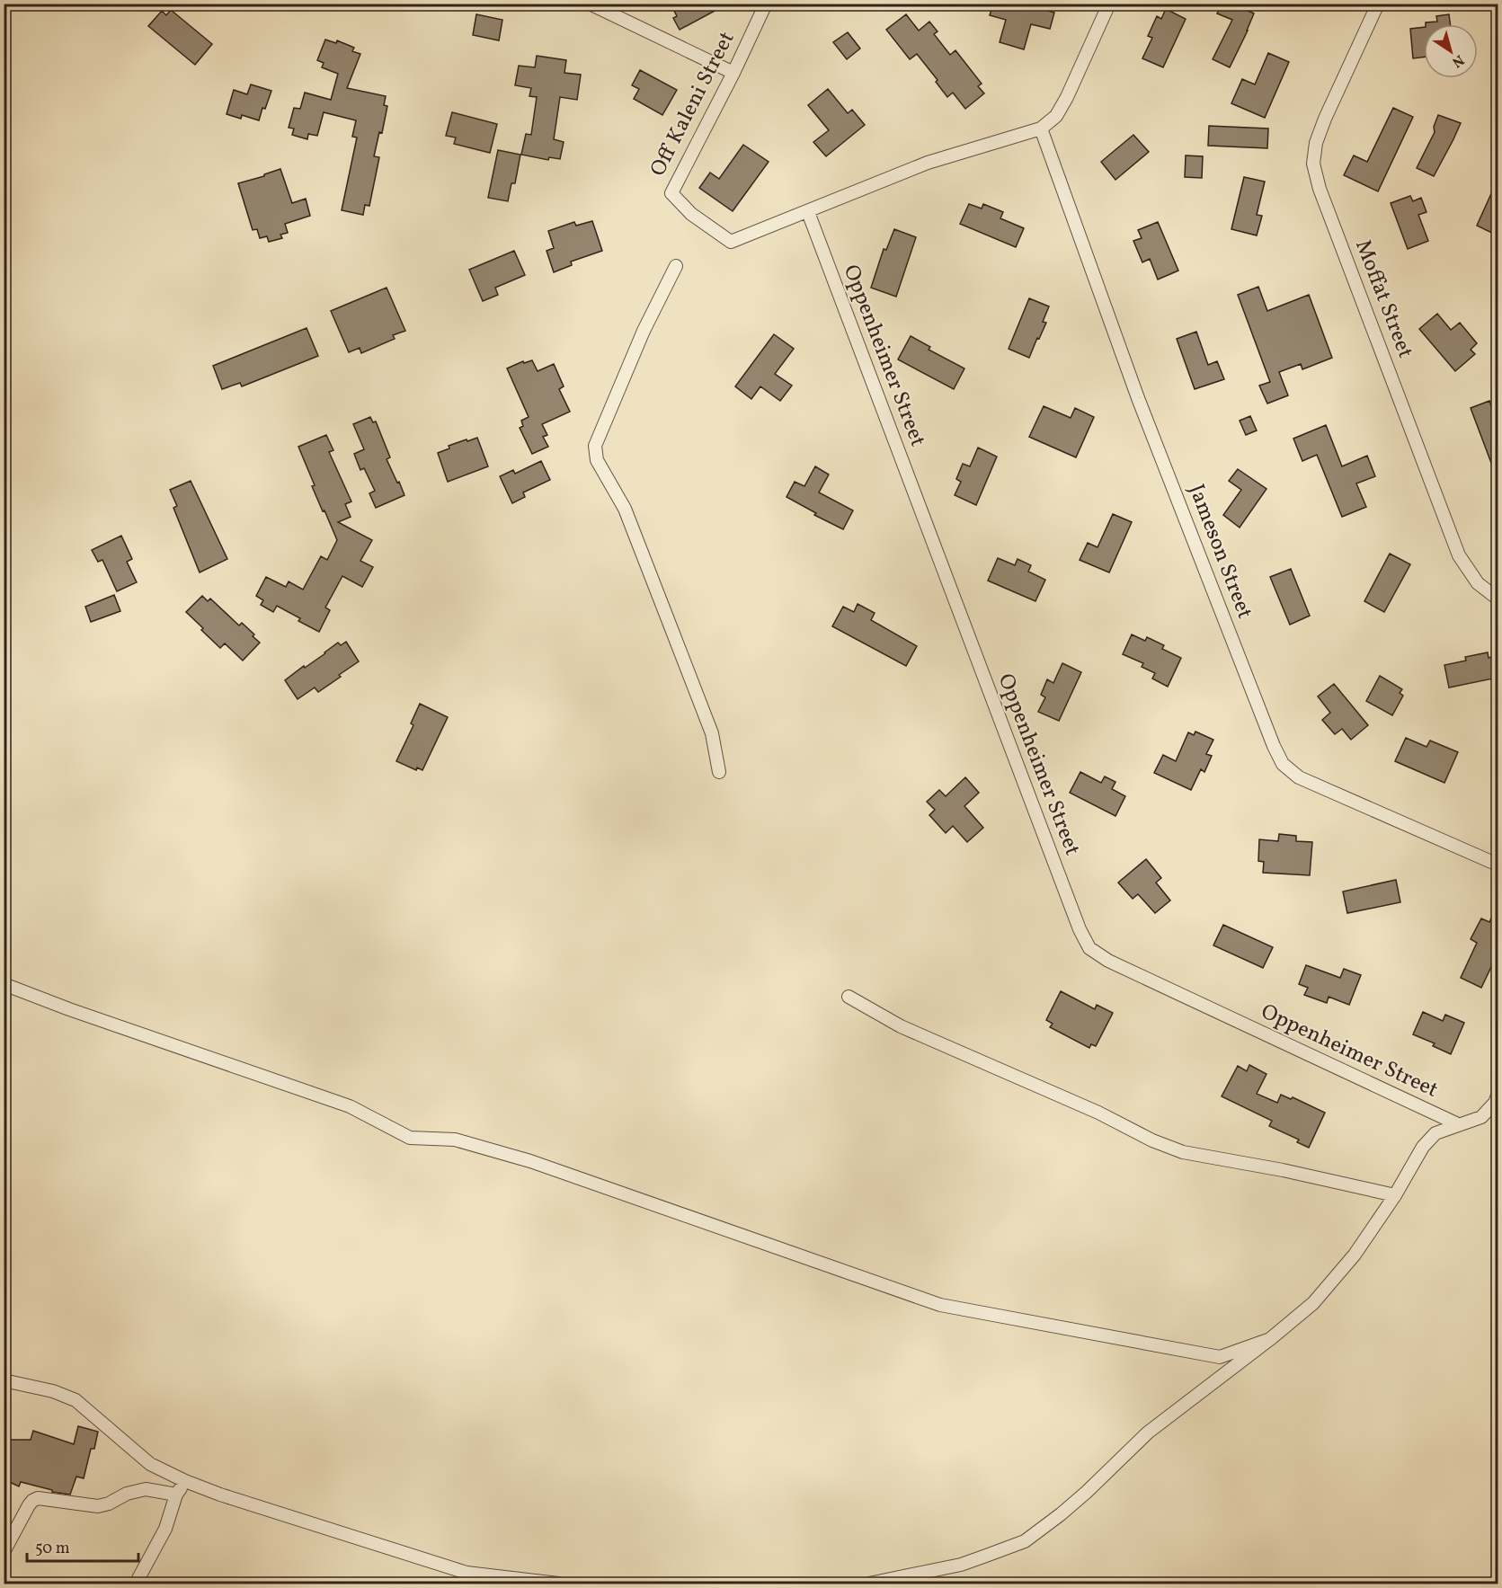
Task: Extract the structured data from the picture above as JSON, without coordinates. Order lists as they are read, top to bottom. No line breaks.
{"streets":{"street":["Off Kaleni Street","Moffat Street","Oppenheimer Street","Jameson Street"]},"crossings":[["Off Kaleni Street","Oppenheimer Street"]],"scale_bar":"50 m","north":"bottom right"}
